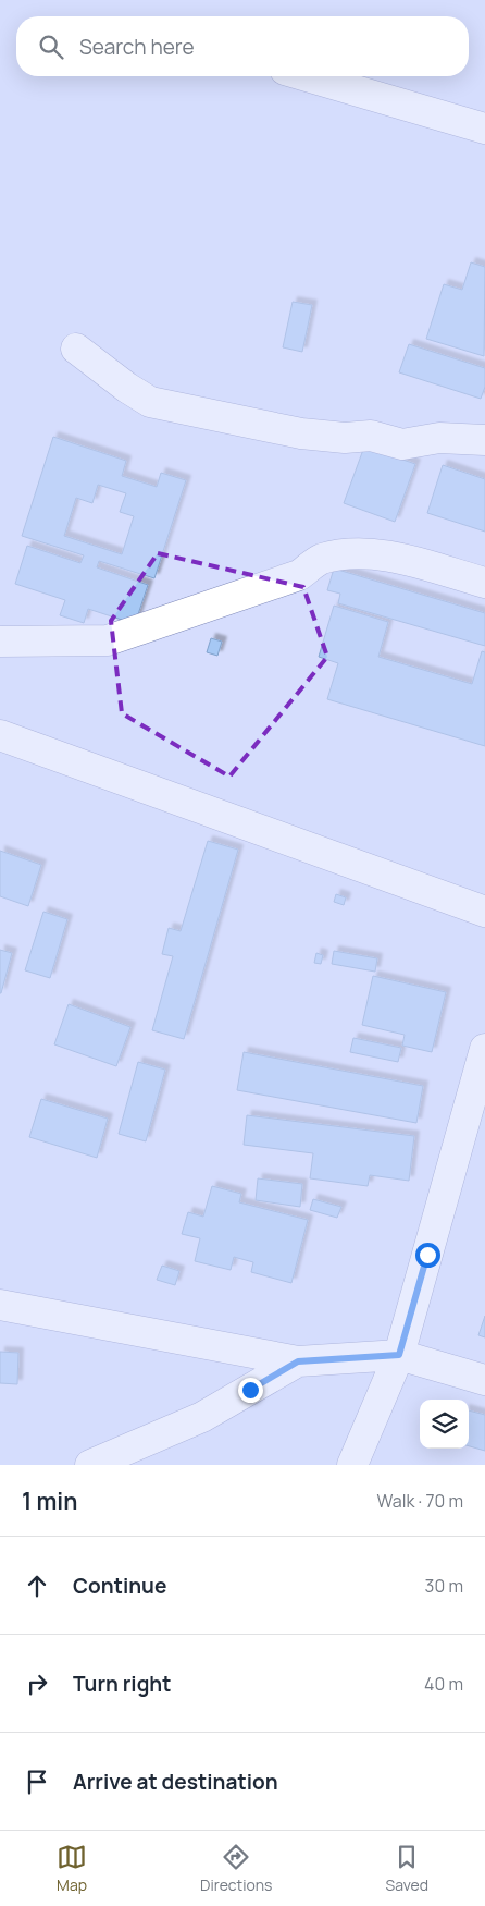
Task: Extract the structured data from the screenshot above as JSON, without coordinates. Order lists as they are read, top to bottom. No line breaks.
{"page":{"search":"Search here","heading":["1 min","Walk · 70 m"],"list":[["Continue","30 m"],["Turn right","40 m"],"Arrive at destination"],"nav":["Map","Directions","Saved"]}}
